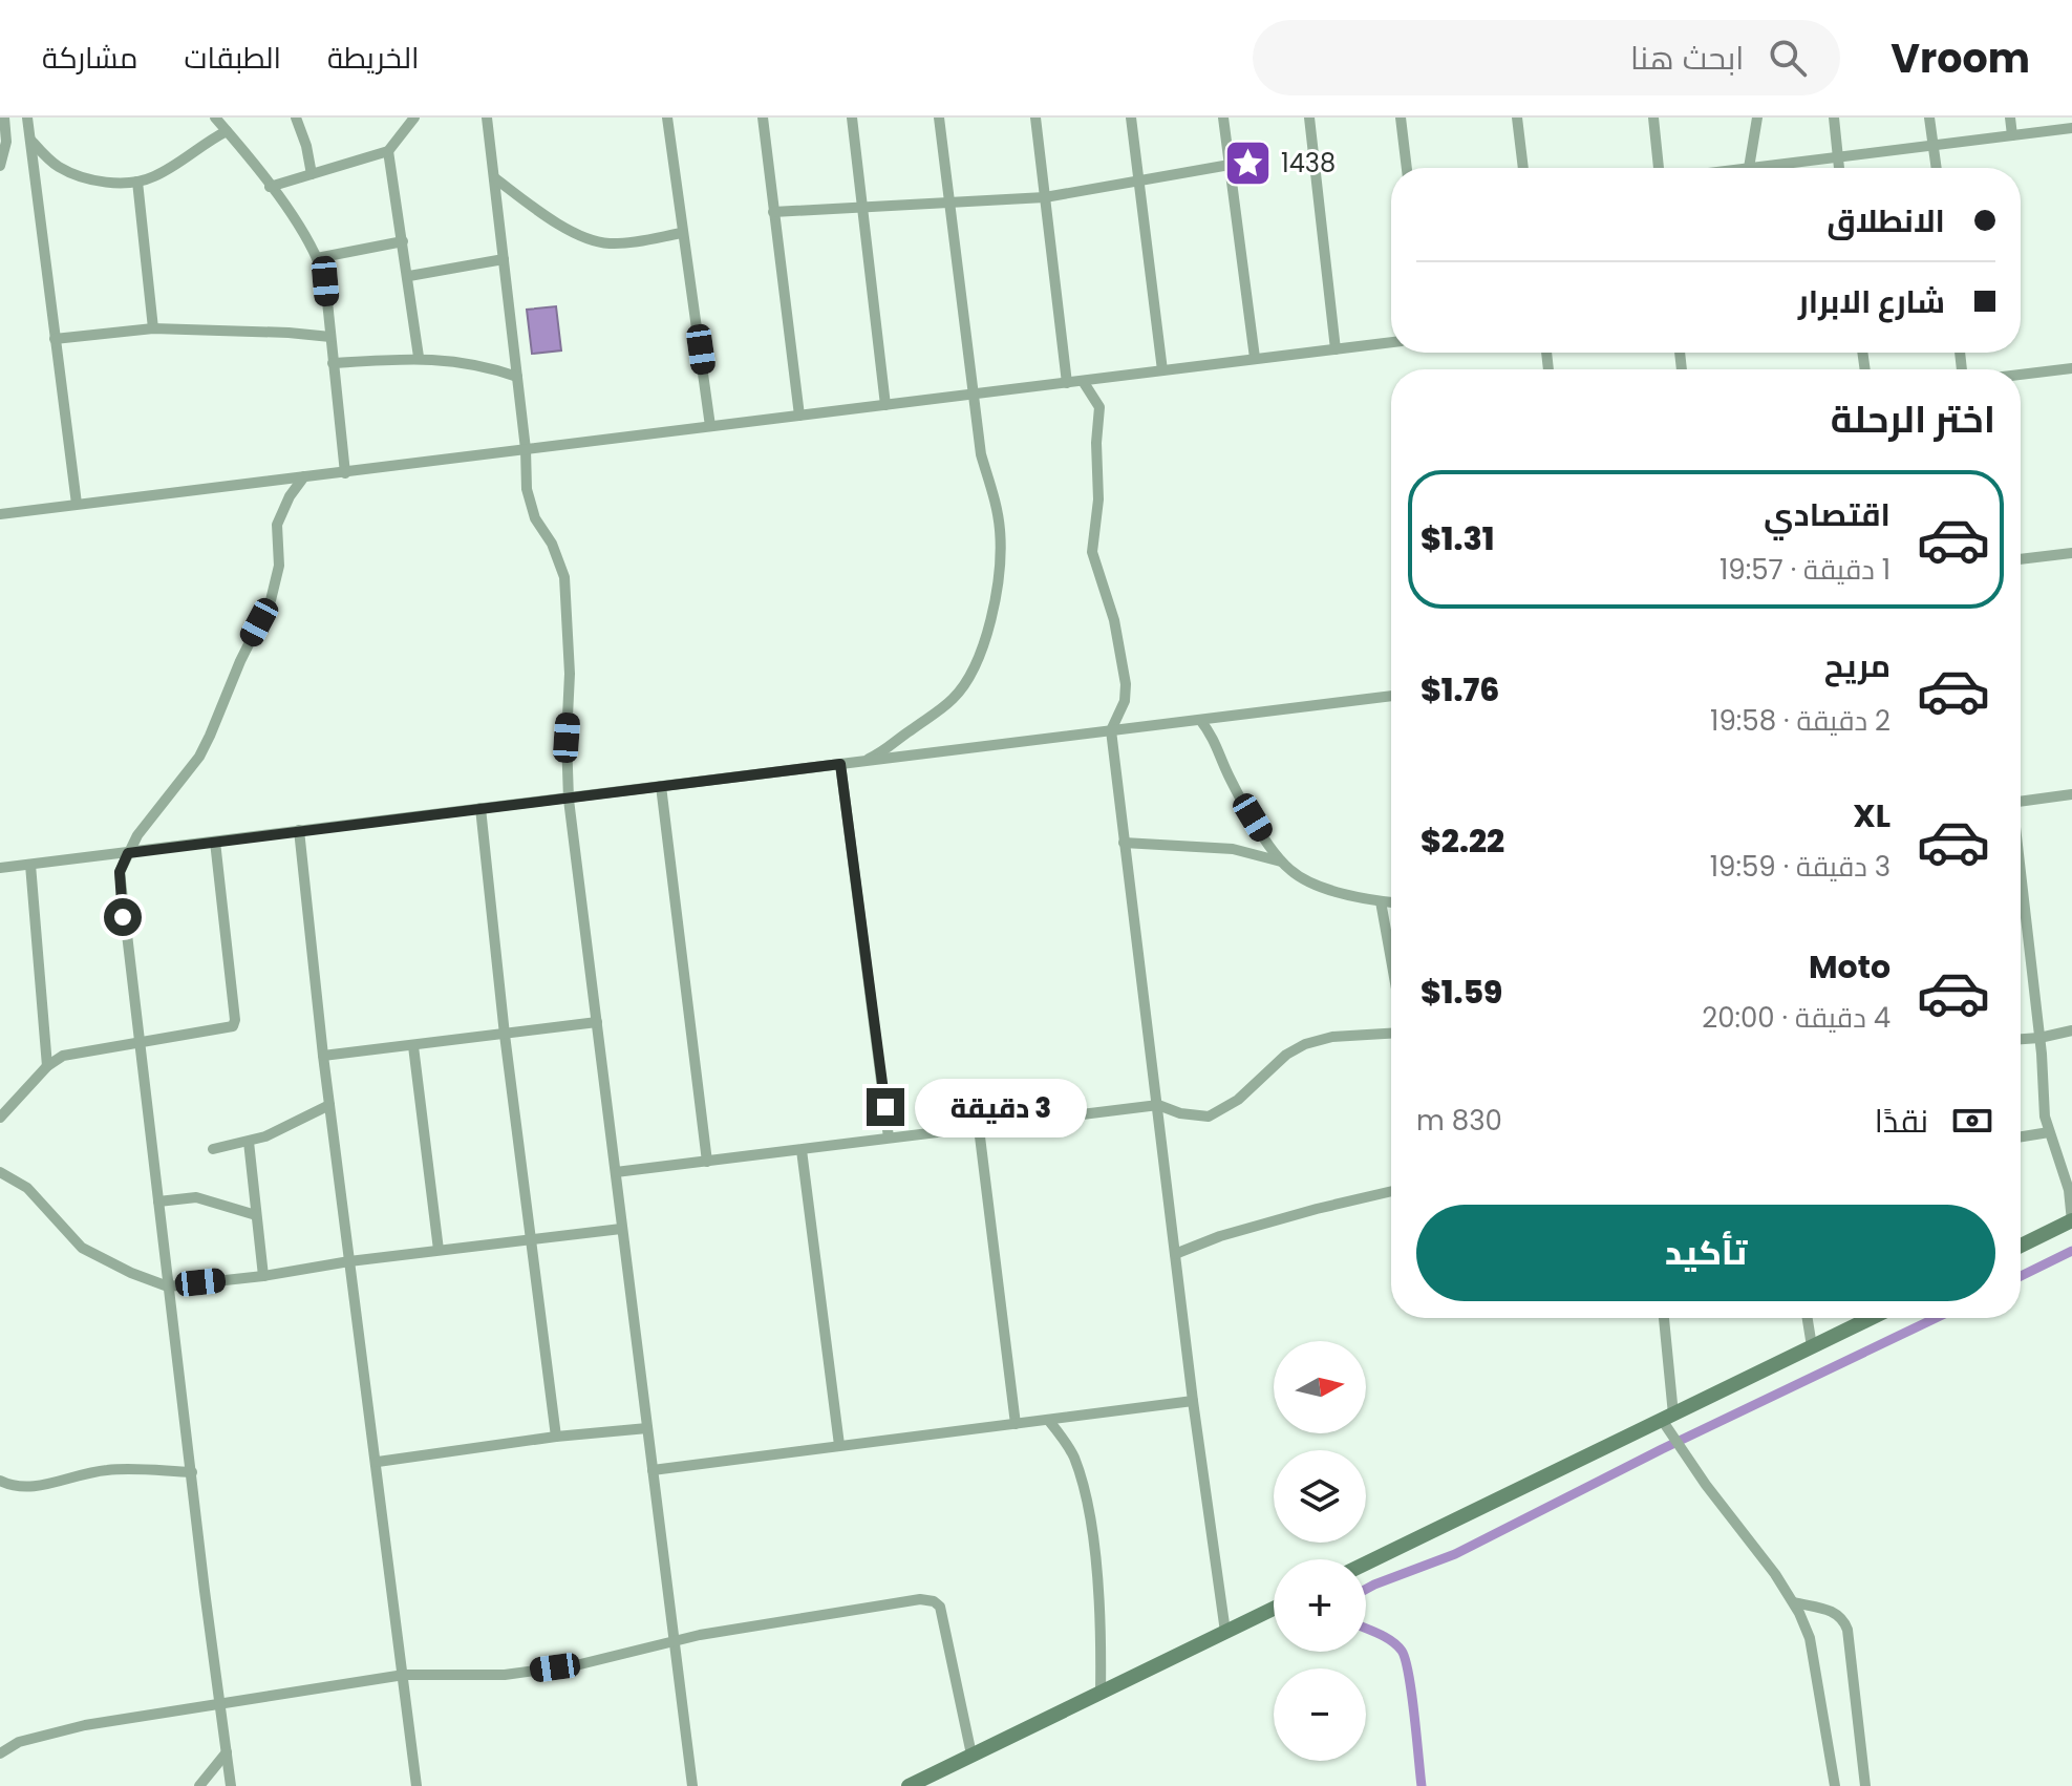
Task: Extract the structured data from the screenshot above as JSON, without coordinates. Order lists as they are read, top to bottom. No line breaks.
{"places":{"place":["1438"]},"north":"right","page":{"header":"Vroom","search":"ابحث هنا","nav":["الخريطة","الطبقات","مشاركة"],"banner":["الانطلاق","شارع الابرار"],"heading":"اختر الرحلة","list":[{"name":"اقتصادي","note":"1 دقيقة · 19:57","value":"$1.31"},{"name":"مريح","note":"2 دقيقة · 19:58","value":"$1.76"},{"name":"XL","note":"3 دقيقة · 19:59","value":"$2.22"},{"name":"Moto","note":"4 دقيقة · 20:00","value":"$1.59"}],"pay":["نقدًا","830 m"],"bubble":"3 دقيقة","buttons":"تأكيد","map_buttons":["+","−"]}}
